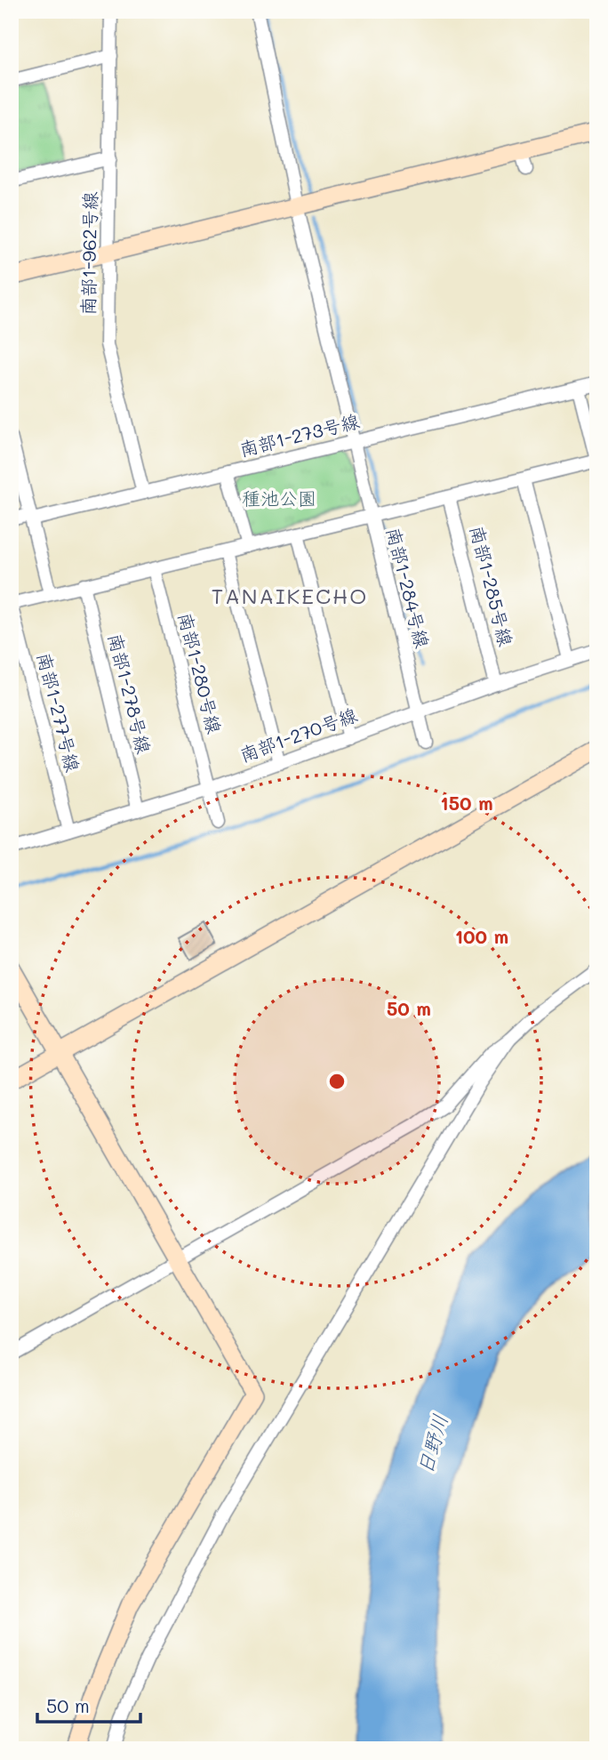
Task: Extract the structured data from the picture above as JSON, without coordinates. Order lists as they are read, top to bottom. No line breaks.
{"streets":{"street":["南部1-962号線","南部1-273号線","南部1-285号線","南部1-284号線","南部1-280号線","南部1-278号線","南部1-277号線","南部1-270号線"]},"crossings":[["南部1-962号線","南部1-273号線"],["南部1-273号線","南部1-284号線"],["南部1-285号線","南部1-270号線"],["南部1-284号線","南部1-270号線"],["南部1-280号線","南部1-270号線"],["南部1-278号線","南部1-270号線"],["南部1-277号線","南部1-270号線"]],"districts":["TANAIKECHO"],"water":["日野川"],"parks":["種池公園"],"scale_bar":"50 m","rings":["150 m","100 m","50 m"]}
